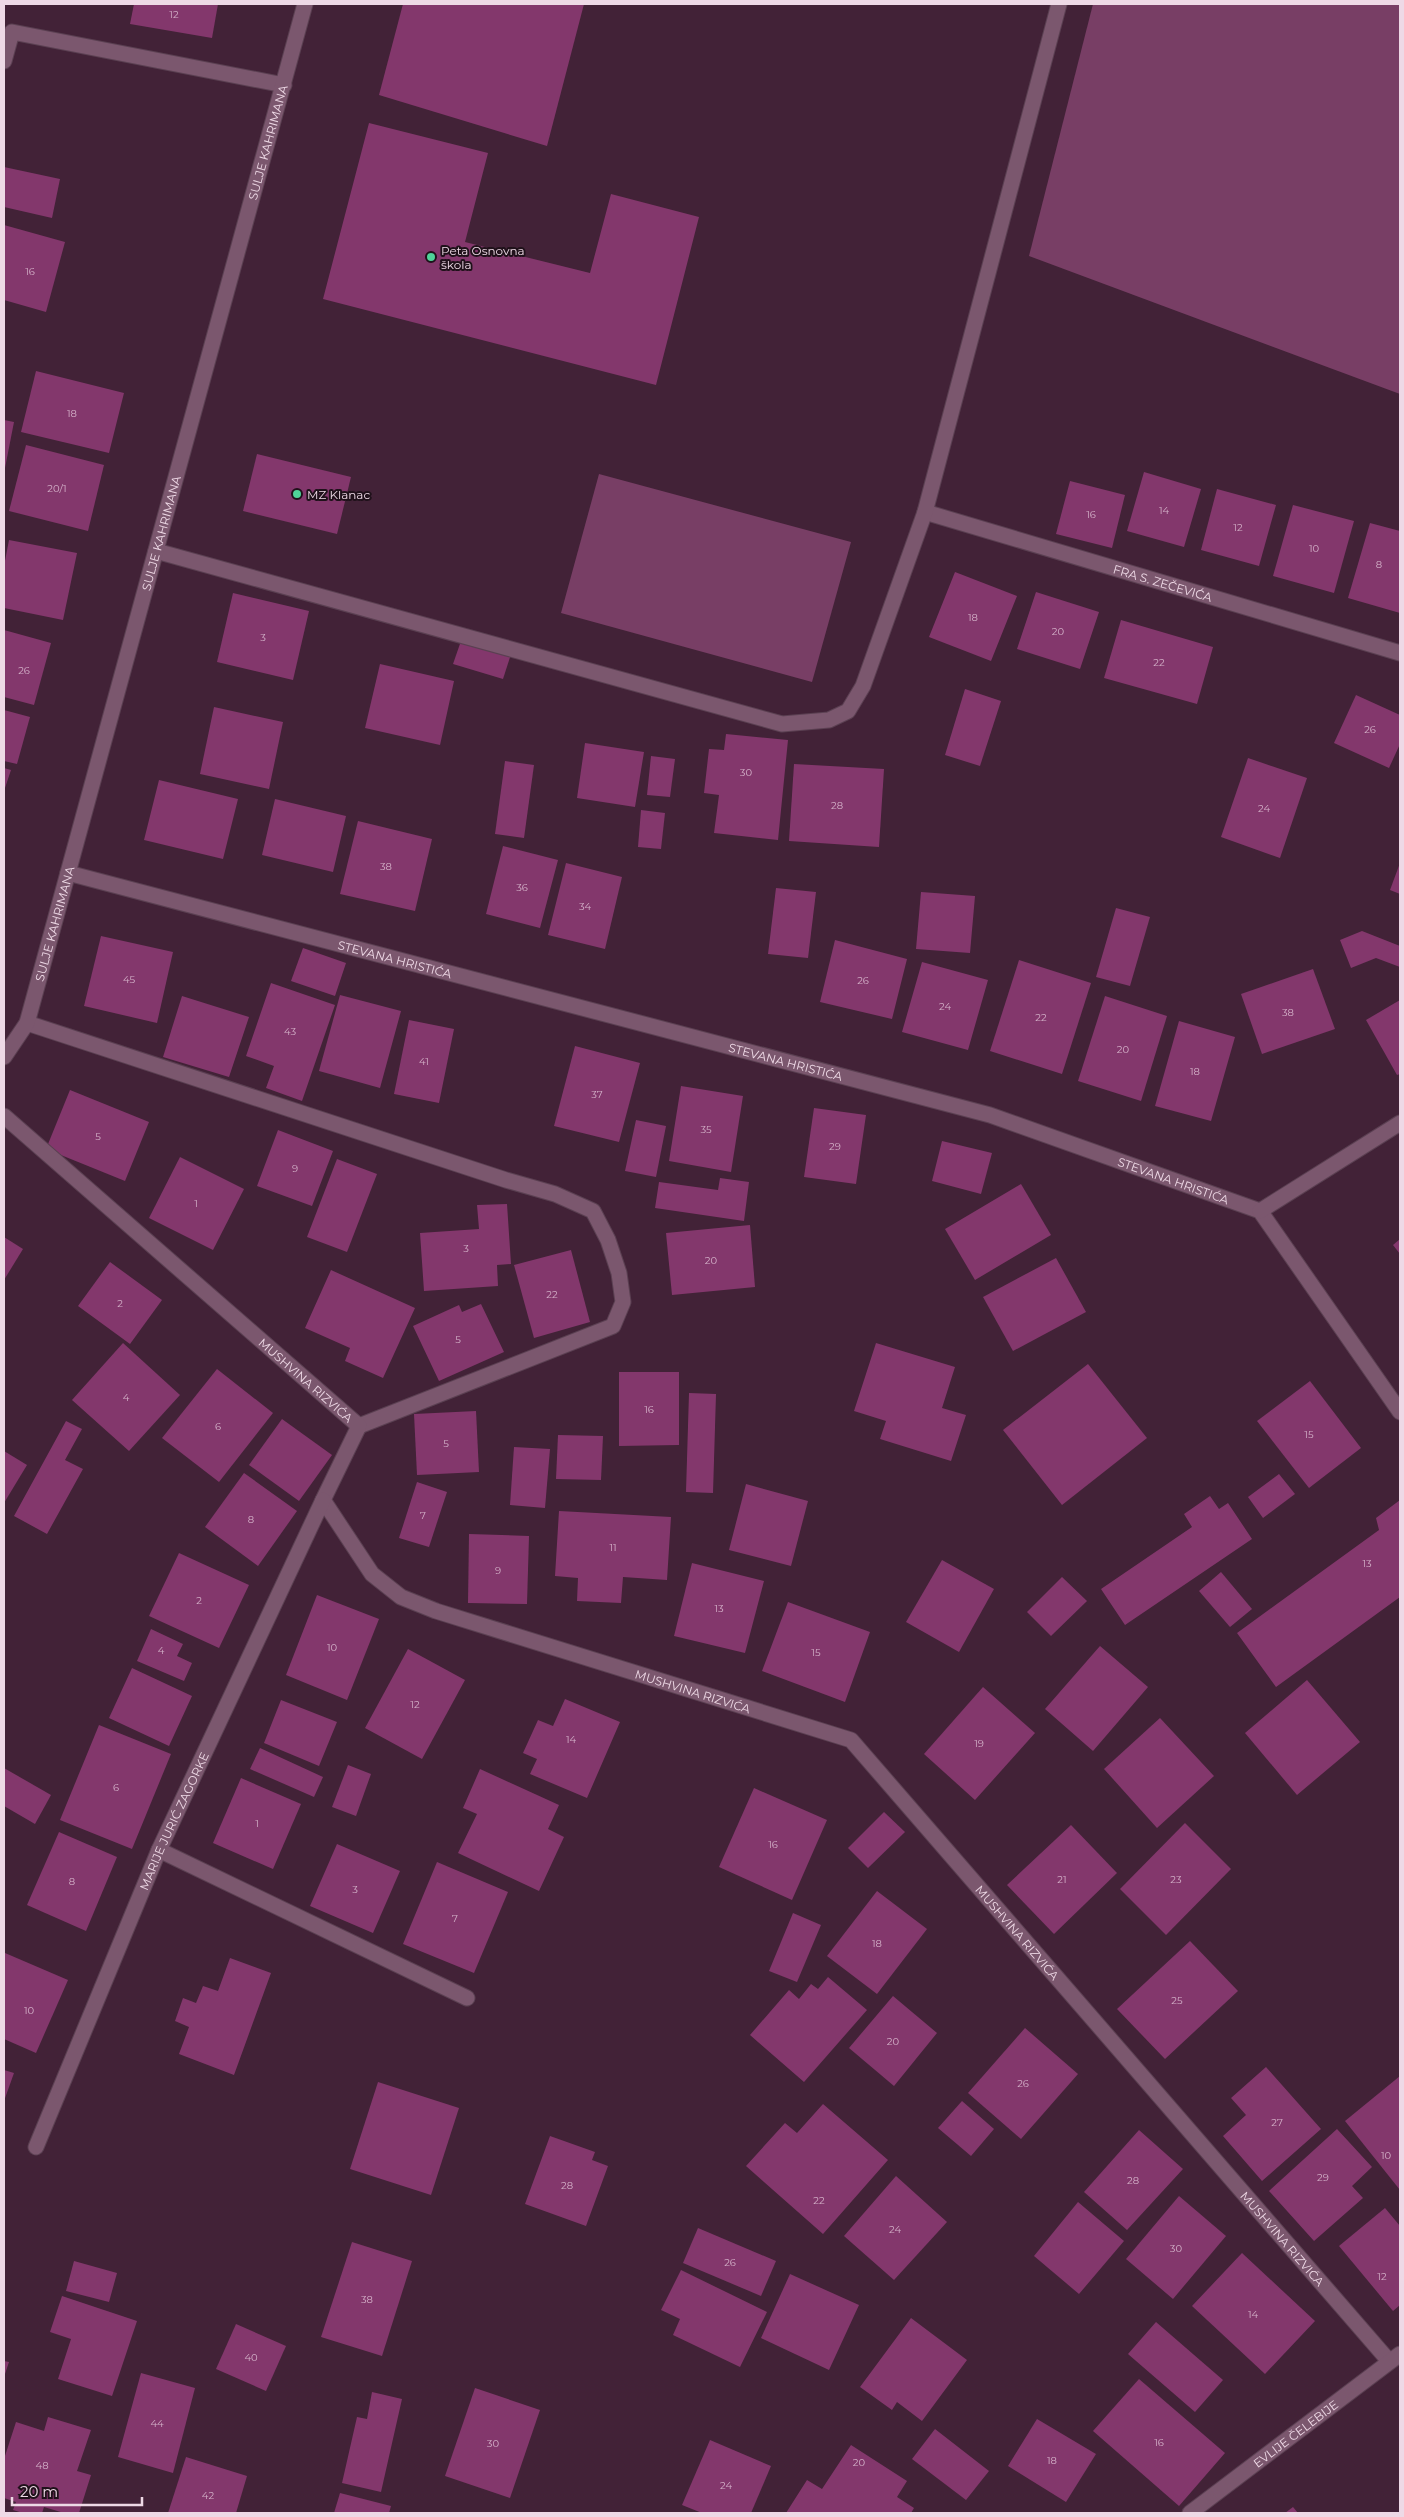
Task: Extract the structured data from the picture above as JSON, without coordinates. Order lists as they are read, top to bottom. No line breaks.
{"streets":{"street":["SULJE KAHRIMANA","FRA S. ZEČEVIĆA","STEVANA HRISTIĆA","MUSHVINA RIZVIĆA","MARIJE JURIĆ ZAGORKE","EVLIJE ČELEBIJE"]},"crossings":[["SULJE KAHRIMANA","STEVANA HRISTIĆA"],["MUSHVINA RIZVIĆA","MARIJE JURIĆ ZAGORKE"],["MUSHVINA RIZVIĆA","EVLIJE ČELEBIJE"]],"places":["Peta Osnovna škola","MZ Klanac"],"house_numbers":["12","16","18","20/1","14","16","12","10","8","18","20","3","22","26","26","30","28","24","38","36","34","45","26","24","38","22","43","20","41","18","37","35","5","29","9","1","3","20","22","2","5","4","16","6","15","5","7","8","11","13","9","2","13","10","4","15","12","14","19","6","1","16","21","23","8","3","7","18","25","10","20","26","27","10","29","28","28","22","24","30","26","12","38","14","40","44","16","30","18","20","48","24","42"],"scale_bar":"20 m"}
